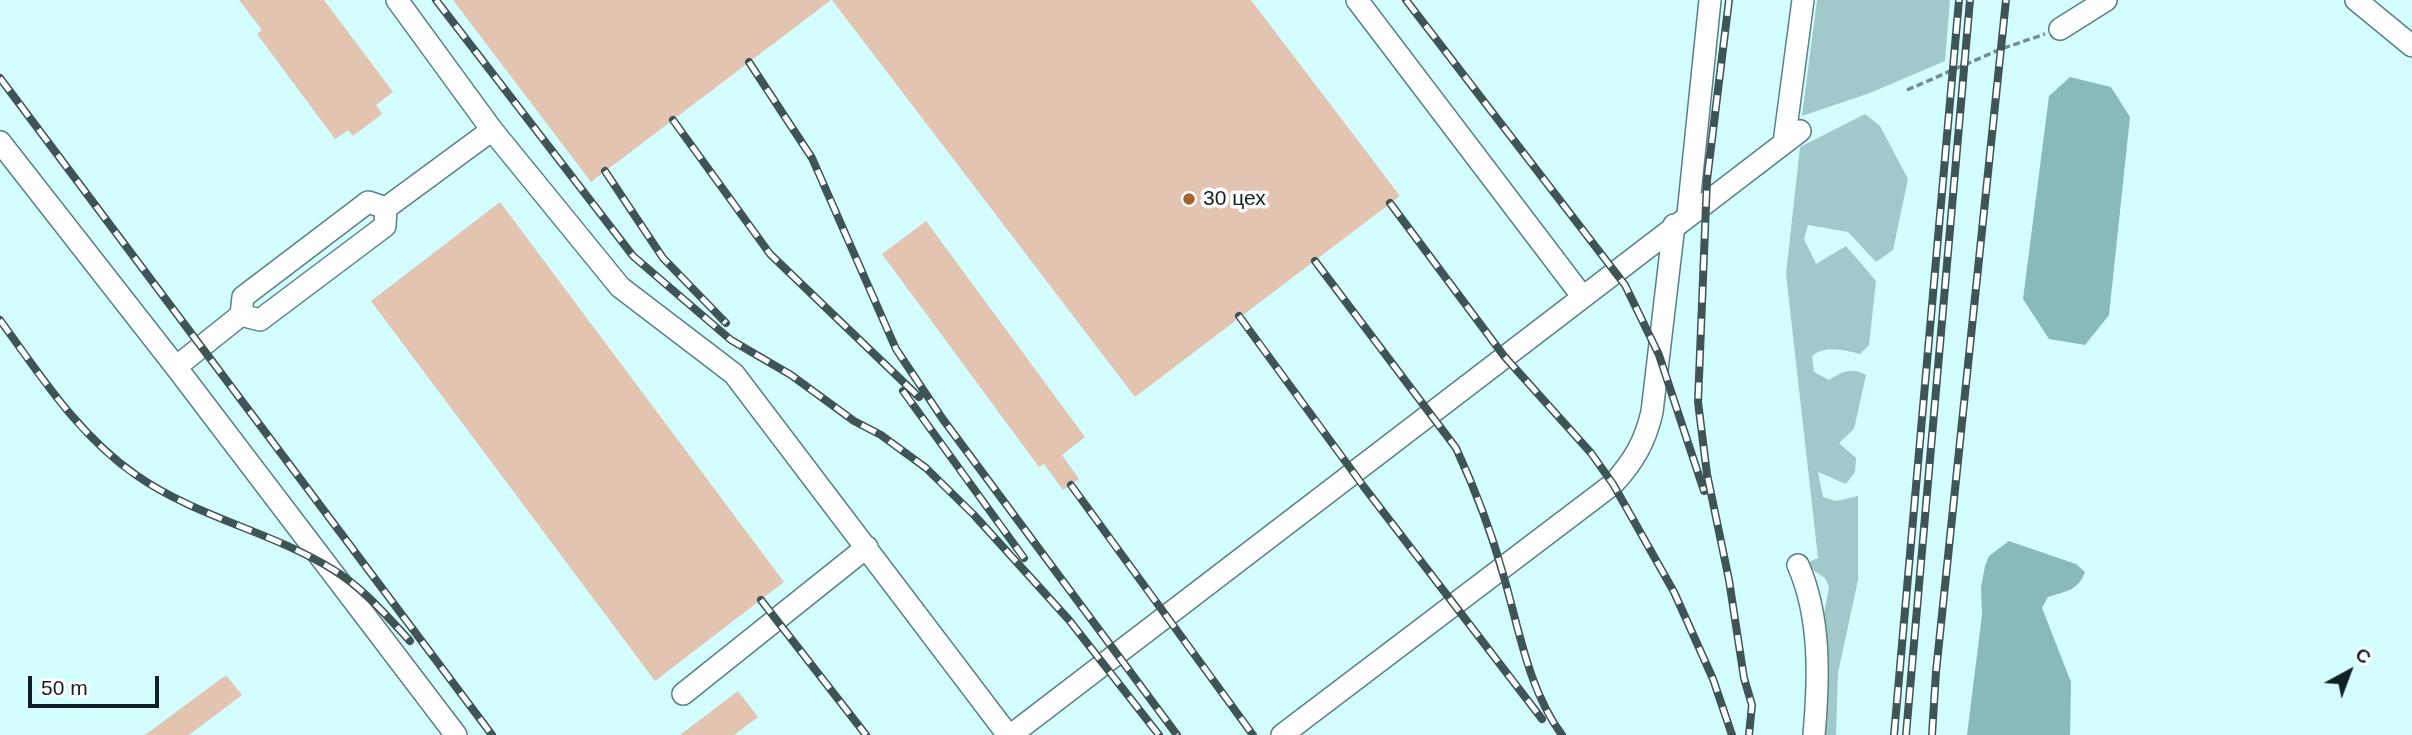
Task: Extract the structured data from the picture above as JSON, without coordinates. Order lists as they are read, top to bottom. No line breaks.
{"places":["30 цех"],"scale_bar":"50 m","north":"top right"}
